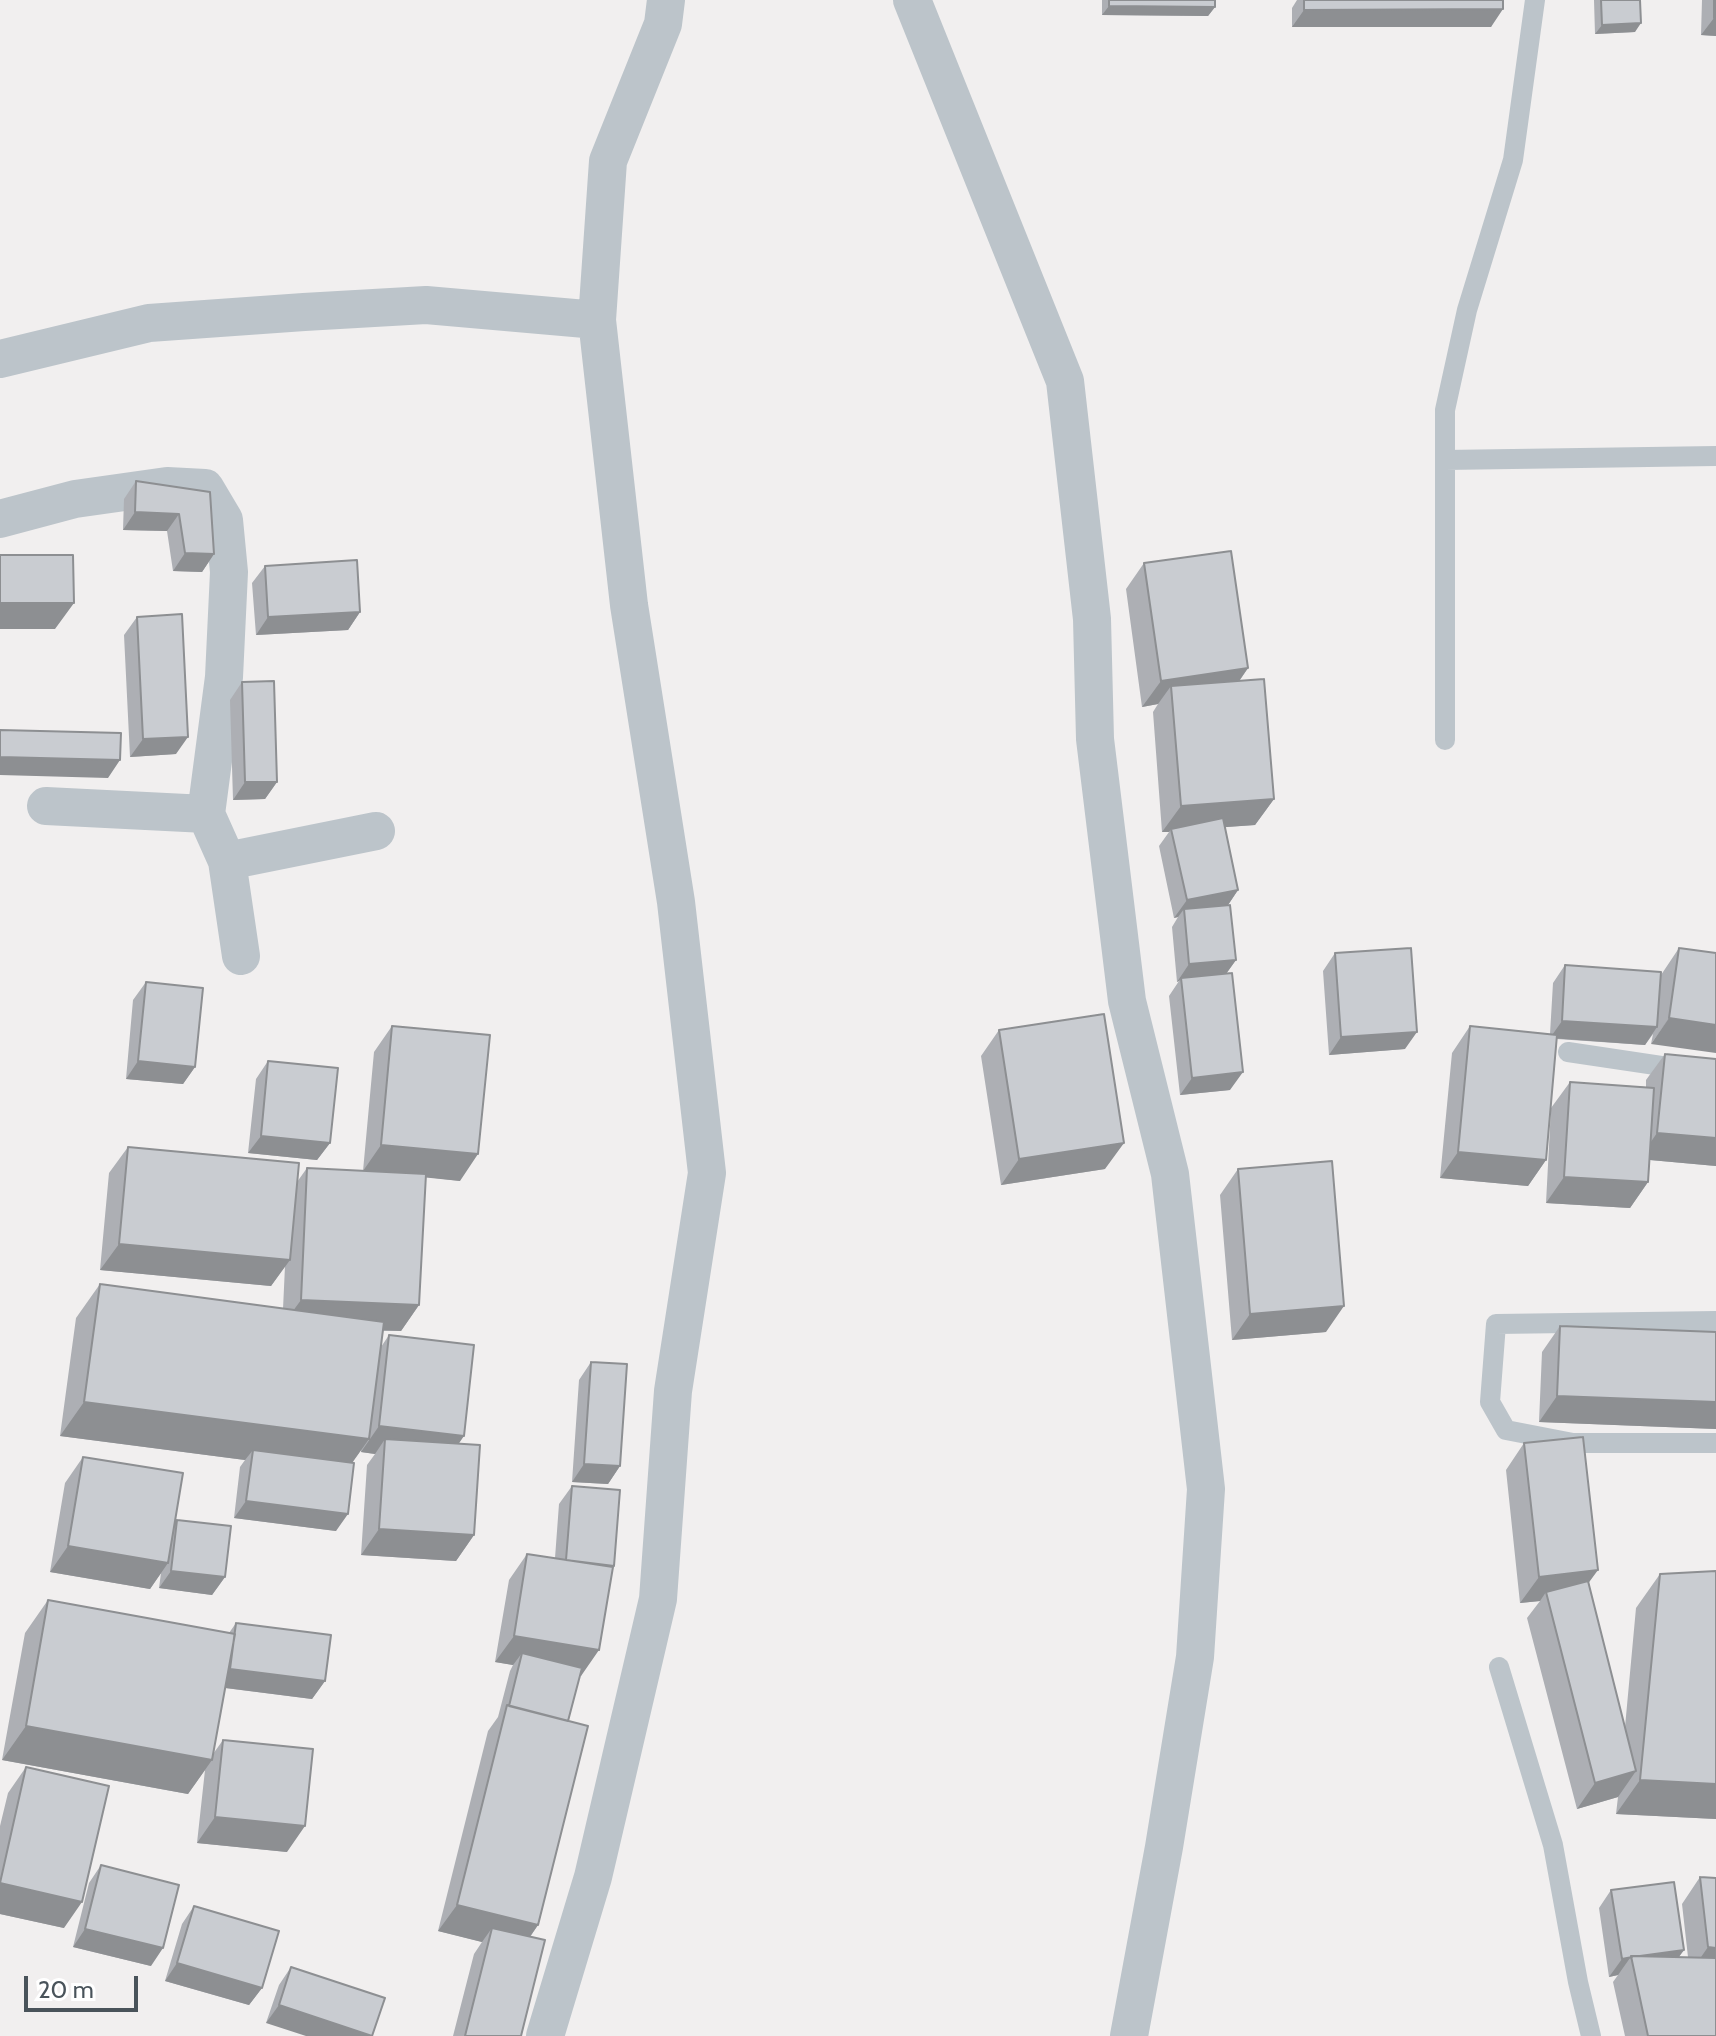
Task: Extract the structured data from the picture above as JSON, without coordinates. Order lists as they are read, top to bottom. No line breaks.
{"scale_bar":"20 m"}
